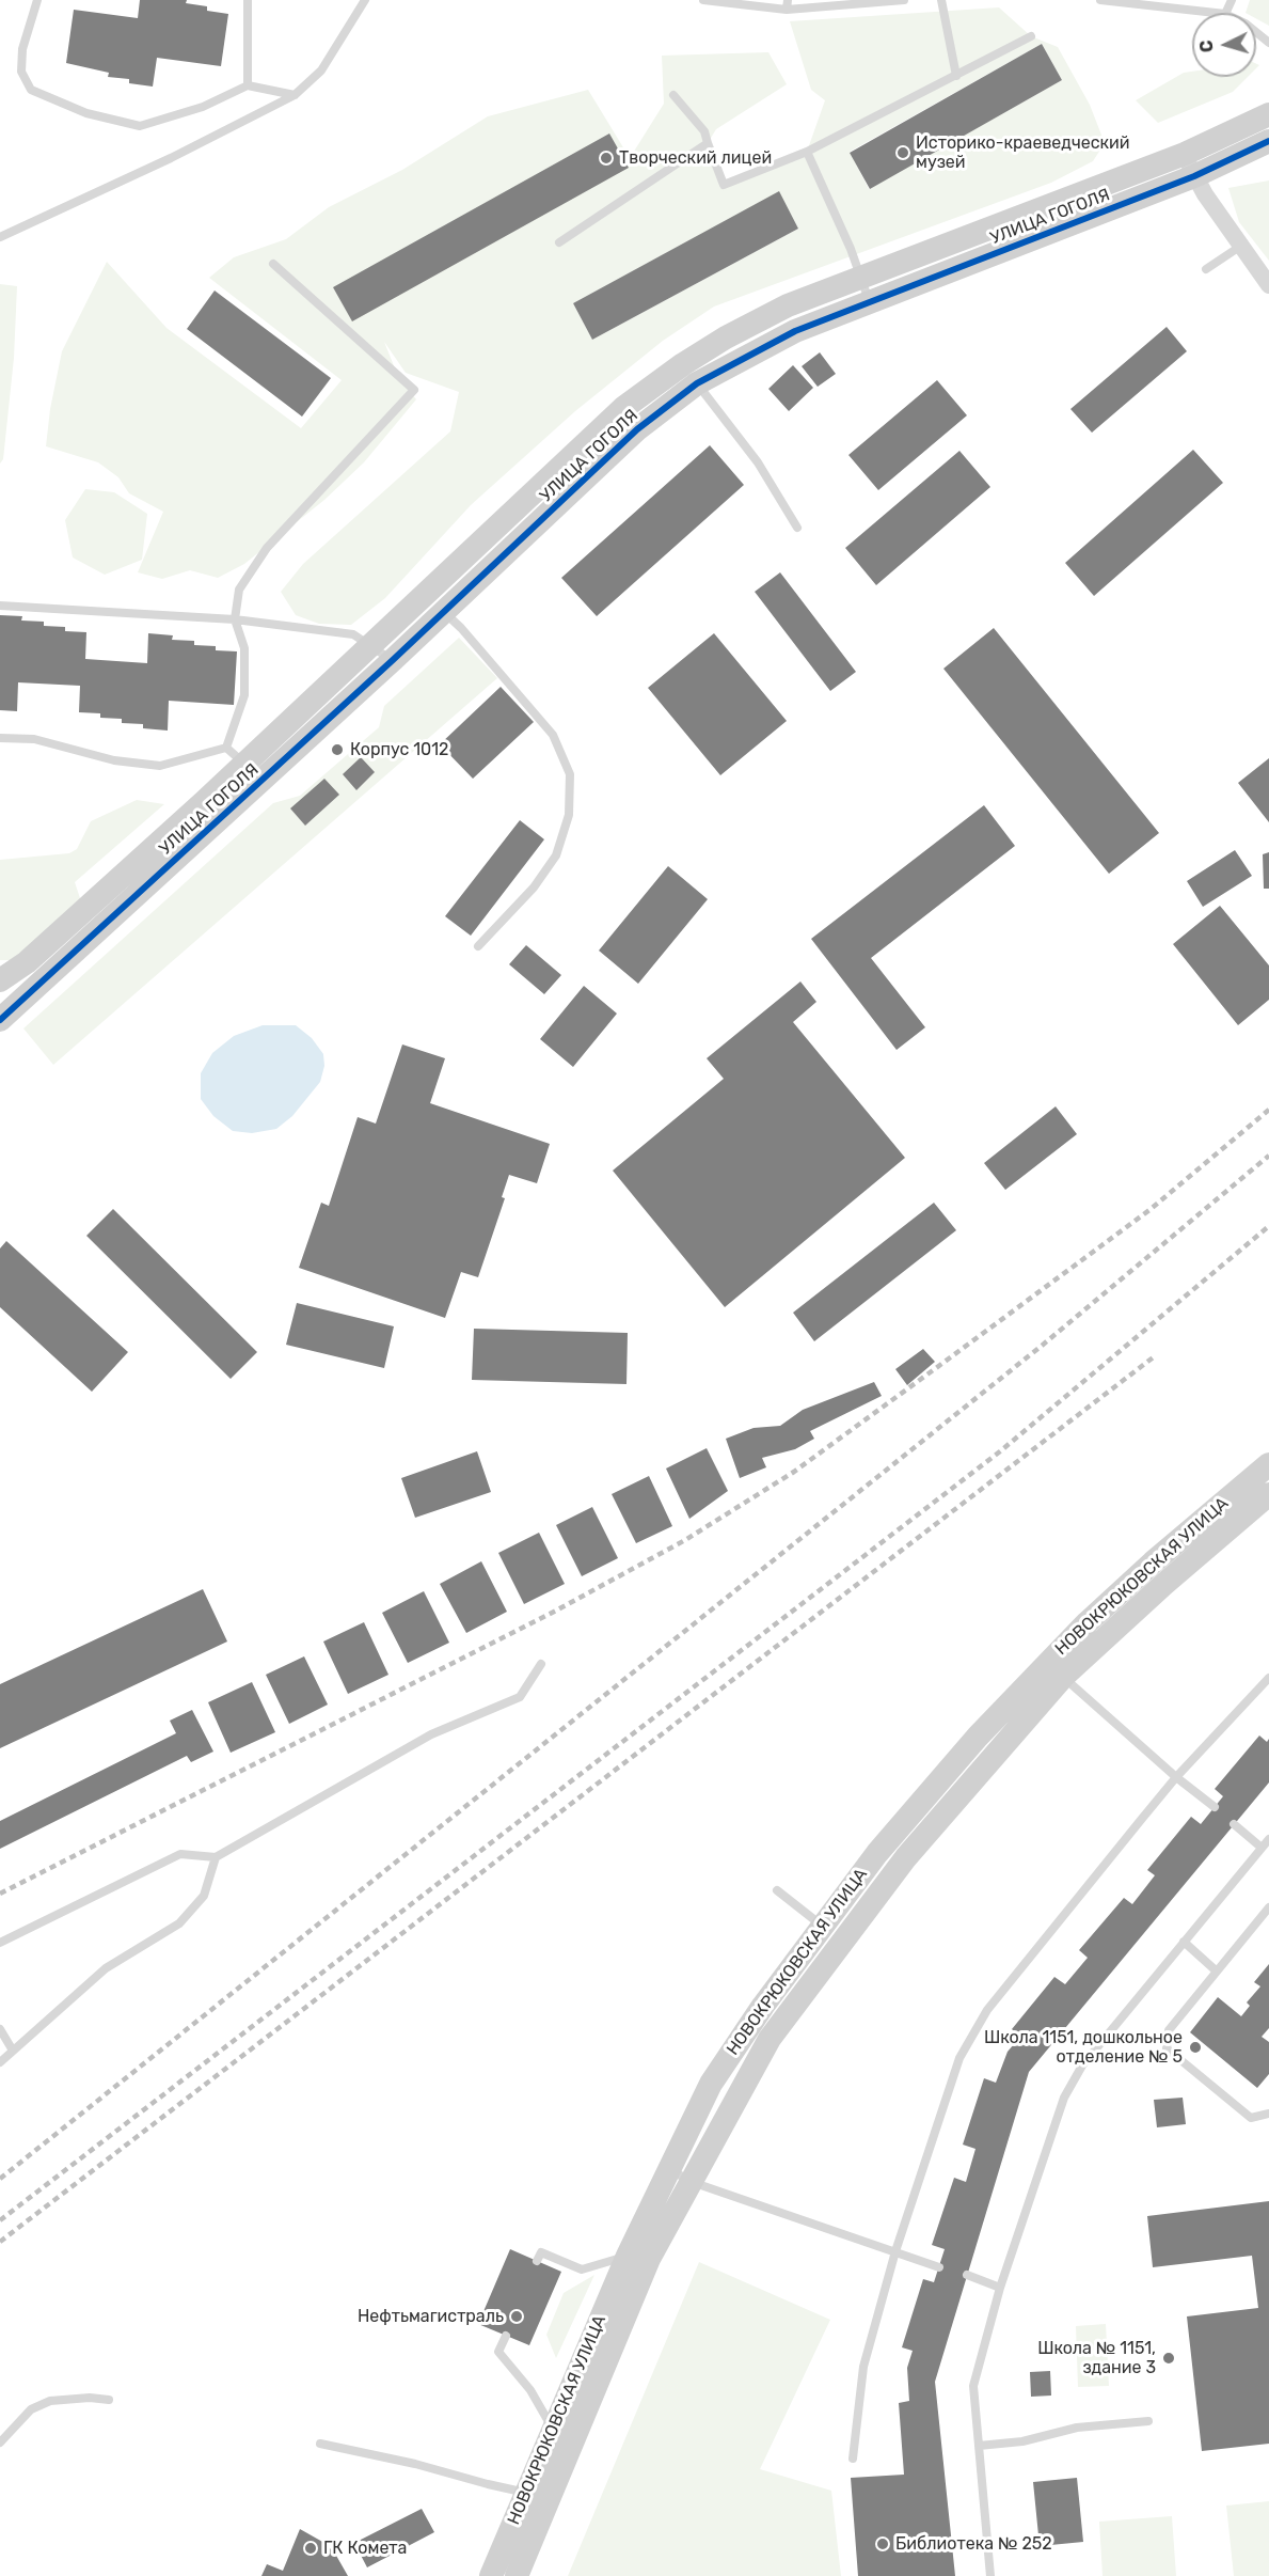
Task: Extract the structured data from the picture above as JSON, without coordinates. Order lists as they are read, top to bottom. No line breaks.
{"streets":{"street":["УЛИЦА ГОГОЛЯ","НОВОКРЮКОВСКАЯ УЛИЦА"]},"places":["Историко-краеведческий музей","Творческий лицей","Корпус 1012","Школа 1151, дошкольное отделение № 5","Нефтьмагистраль","Школа № 1151, здание 3","Библиотека № 252","ГК Комета"],"north":"left"}
